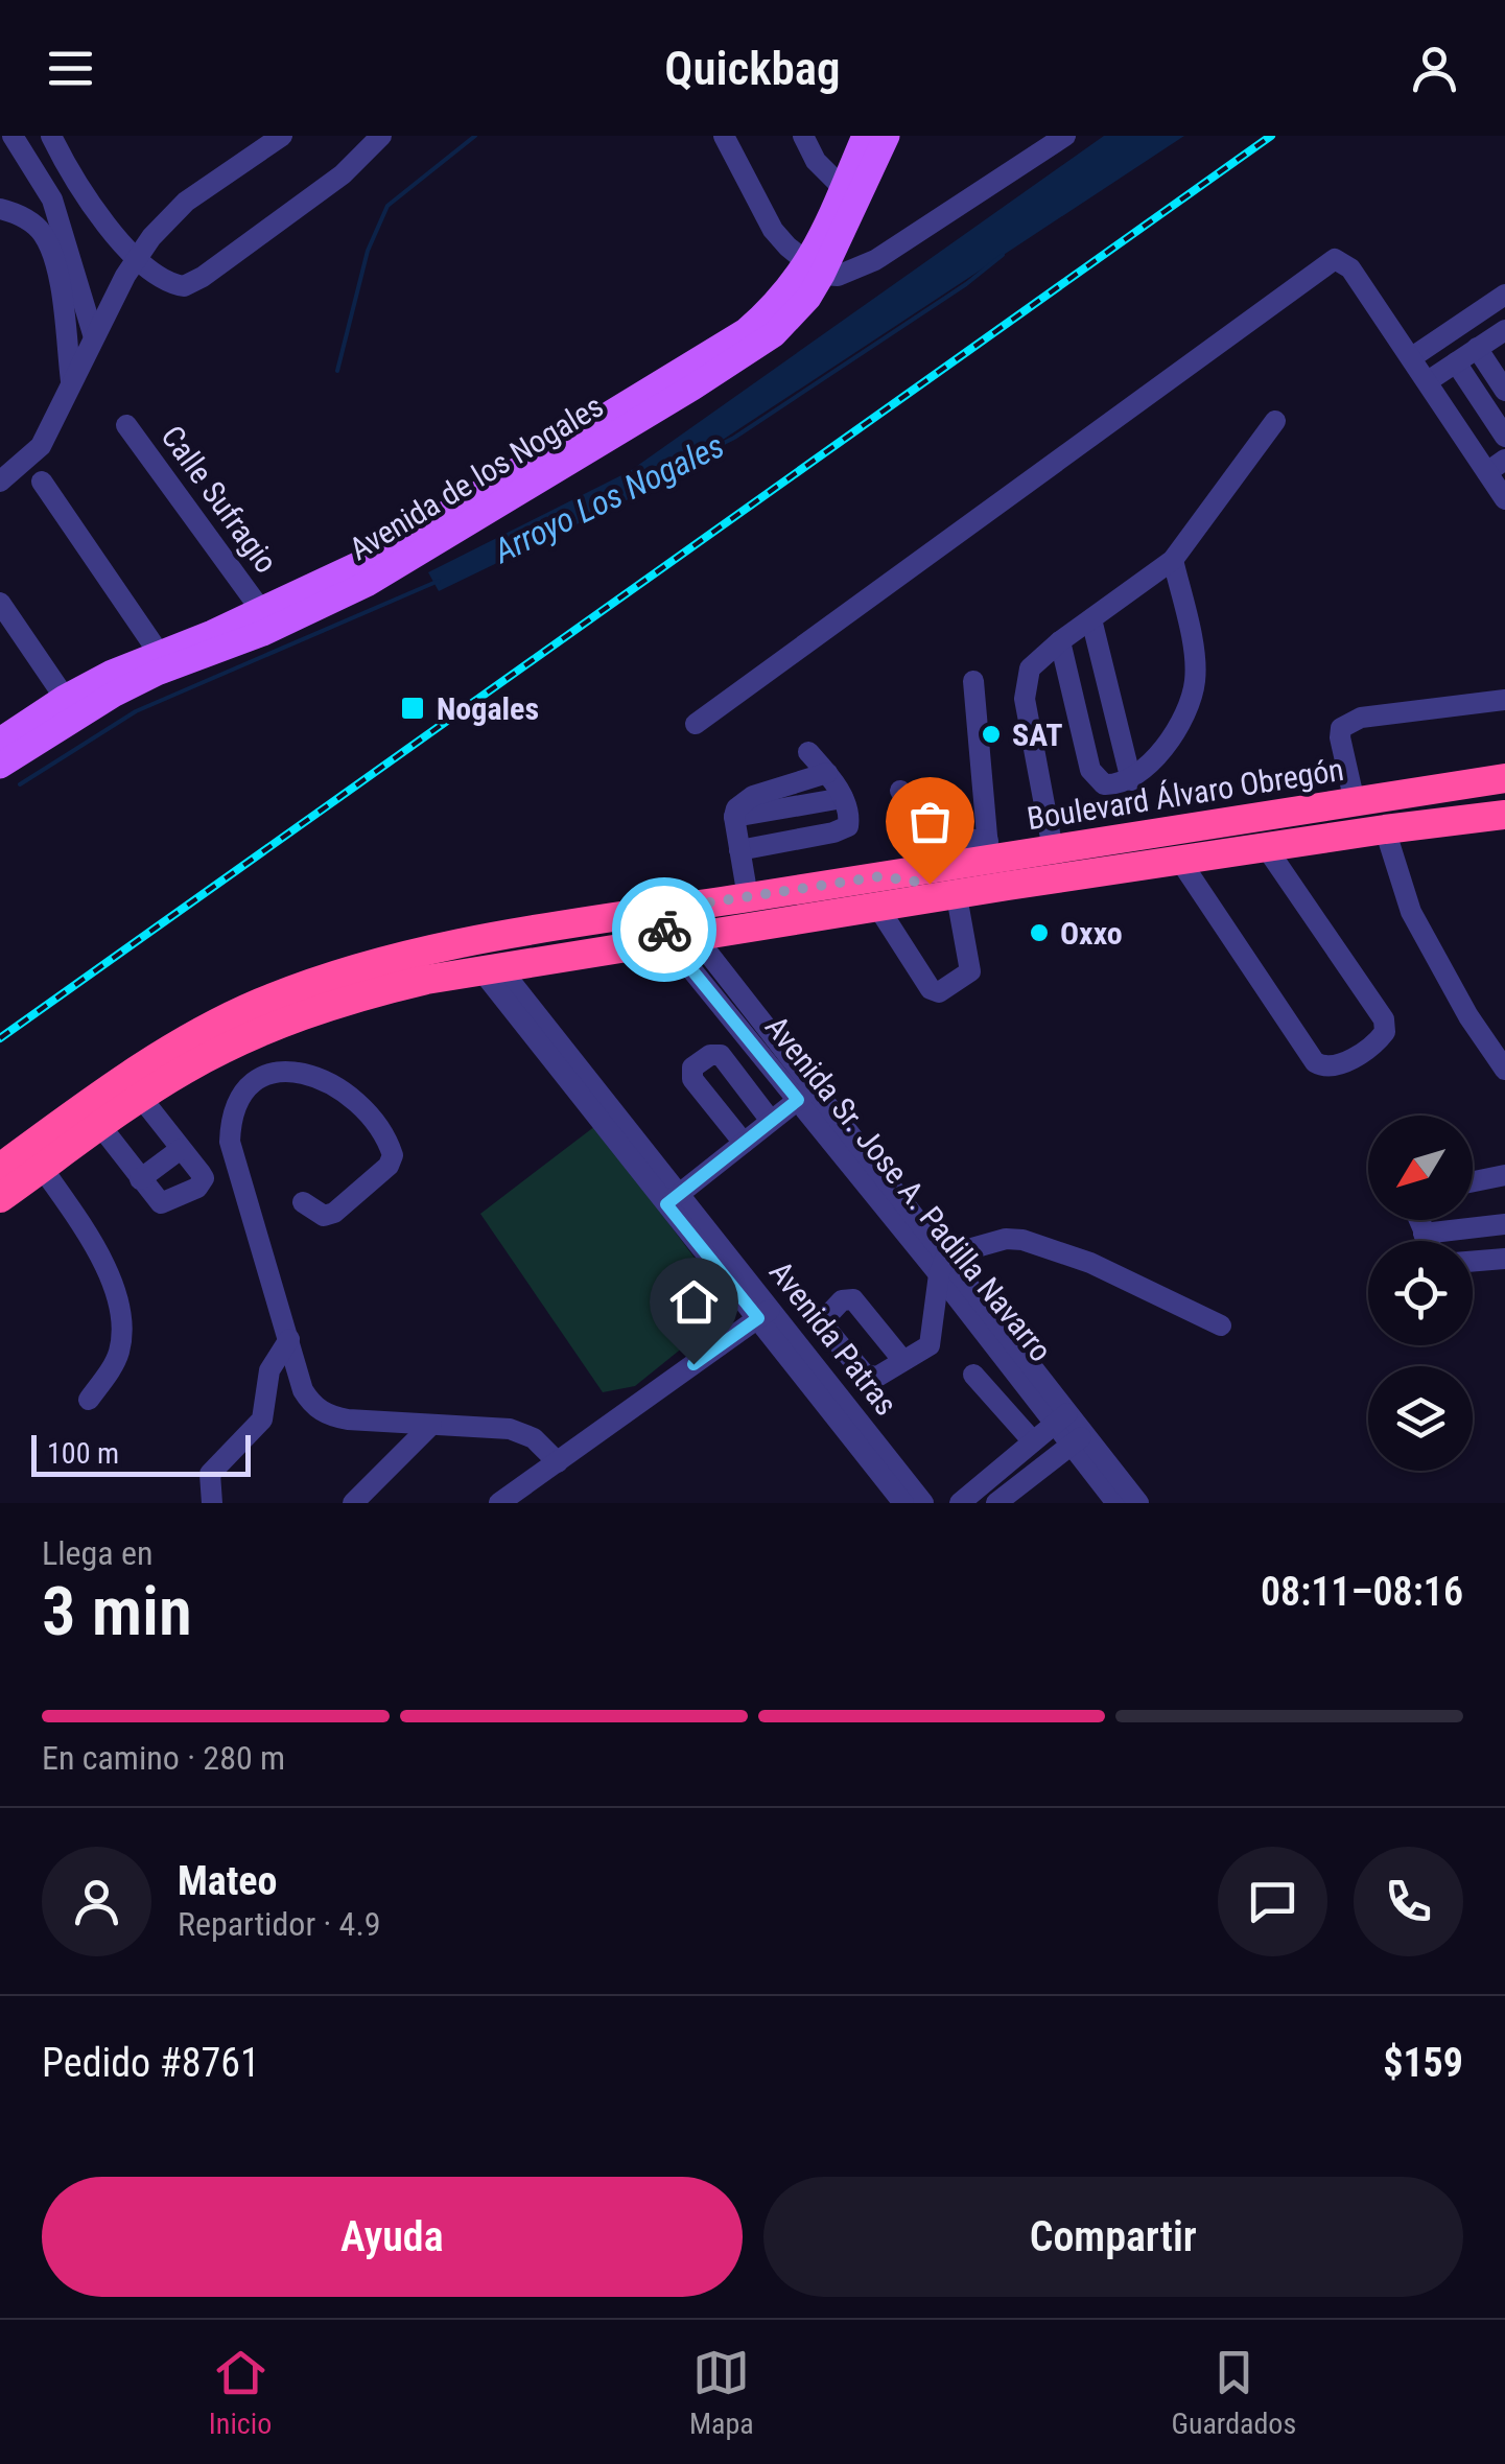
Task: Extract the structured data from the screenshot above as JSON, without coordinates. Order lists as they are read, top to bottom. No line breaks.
{"streets":{"highway":["Boulevard Álvaro Obregón"],"main road":["Avenida de los Nogales"],"street":["Calle Sufragio","Avenida Sr. Jose A. Padilla Navarro","Avenida Patras"]},"crossings":[["Avenida de los Nogales","Calle Sufragio"],["Boulevard Álvaro Obregón","Avenida Sr. Jose A. Padilla Navarro"],["Boulevard Álvaro Obregón","Avenida Patras"]],"water":["Arroyo Los Nogales"],"places":{"transit":["Nogales"],"other":["SAT","Oxxo"]},"scale_bar":"100 m","north":"bottom left","page":{"header":"Quickbag","scale":"100 m","heading":["3 min","Llega en","08:11–08:16"],"panel":["Mateo","Repartidor · 4.9","Pedido #8761","$159"],"bar":"En camino · 280 m","buttons":["Ayuda","Compartir"],"tabs":["Inicio","Mapa","Guardados"]}}
